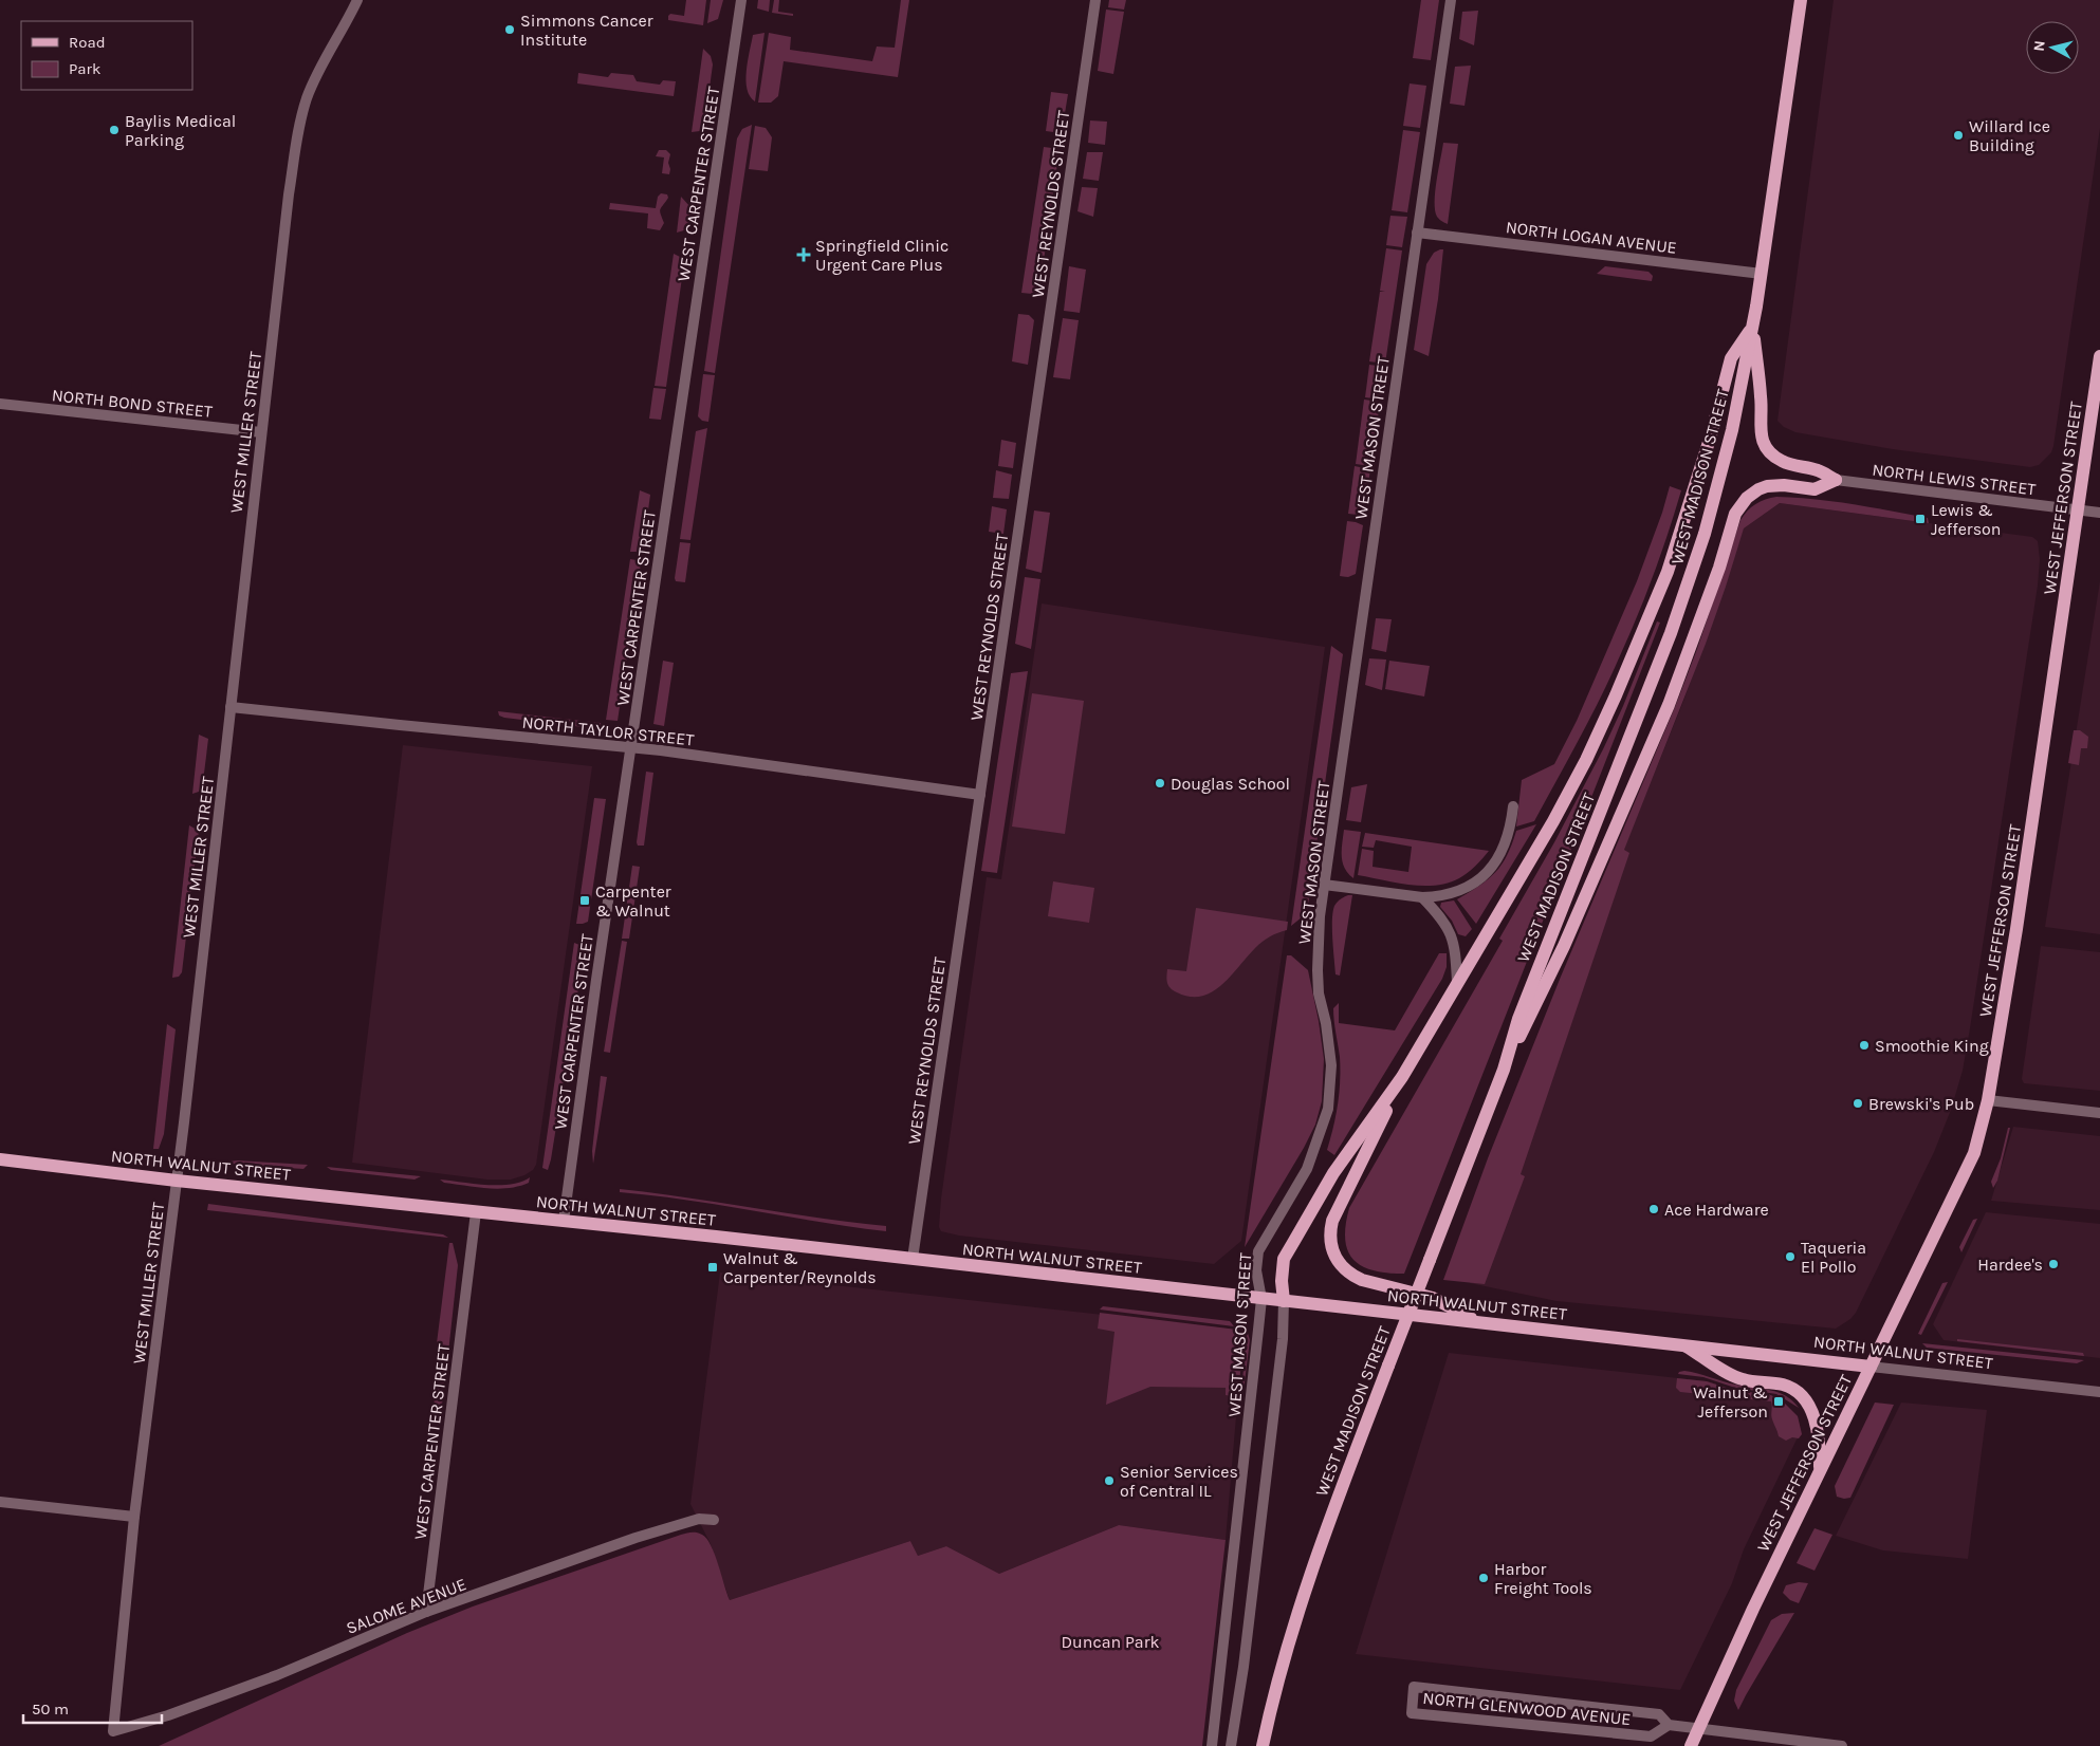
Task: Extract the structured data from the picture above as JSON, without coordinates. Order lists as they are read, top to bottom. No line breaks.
{"streets":{"main road":["WEST MADISON STREET","WEST JEFFERSON STREET","NORTH WALNUT STREET"],"street":["WEST CARPENTER STREET","WEST REYNOLDS STREET","NORTH LOGAN AVENUE","NORTH BOND STREET","WEST MILLER STREET","WEST MASON STREET","NORTH LEWIS STREET","NORTH TAYLOR STREET","SALOME AVENUE","NORTH GLENWOOD AVENUE"]},"crossings":[["WEST CARPENTER STREET","NORTH TAYLOR STREET"],["WEST CARPENTER STREET","NORTH WALNUT STREET"],["WEST CARPENTER STREET","SALOME AVENUE"],["WEST REYNOLDS STREET","NORTH TAYLOR STREET"],["WEST REYNOLDS STREET","NORTH WALNUT STREET"],["NORTH LOGAN AVENUE","WEST MASON STREET"],["NORTH LOGAN AVENUE","WEST MADISON STREET"],["NORTH BOND STREET","WEST MILLER STREET"],["WEST MILLER STREET","NORTH TAYLOR STREET"],["WEST MILLER STREET","NORTH WALNUT STREET"],["WEST MILLER STREET","SALOME AVENUE"],["WEST MASON STREET","NORTH WALNUT STREET"],["NORTH LEWIS STREET","WEST JEFFERSON STREET"],["WEST JEFFERSON STREET","NORTH WALNUT STREET"],["WEST JEFFERSON STREET","NORTH GLENWOOD AVENUE"]],"parks":["Duncan Park"],"places":{"other":["Simmons Cancer Institute","Baylis Medical Parking","Willard Ice Building","Douglas School","Smoothie King","Brewski's Pub","Ace Hardware","Taqueria El Pollo","Hardee's","Senior Services of Central IL","Harbor Freight Tools"],"health":["Springfield Clinic Urgent Care Plus"],"transit":["Lewis & Jefferson","Carpenter & Walnut","Walnut & Carpenter/Reynolds","Walnut & Jefferson"]},"legend":["Road","Park"],"scale_bar":"50 m","north":"left"}
